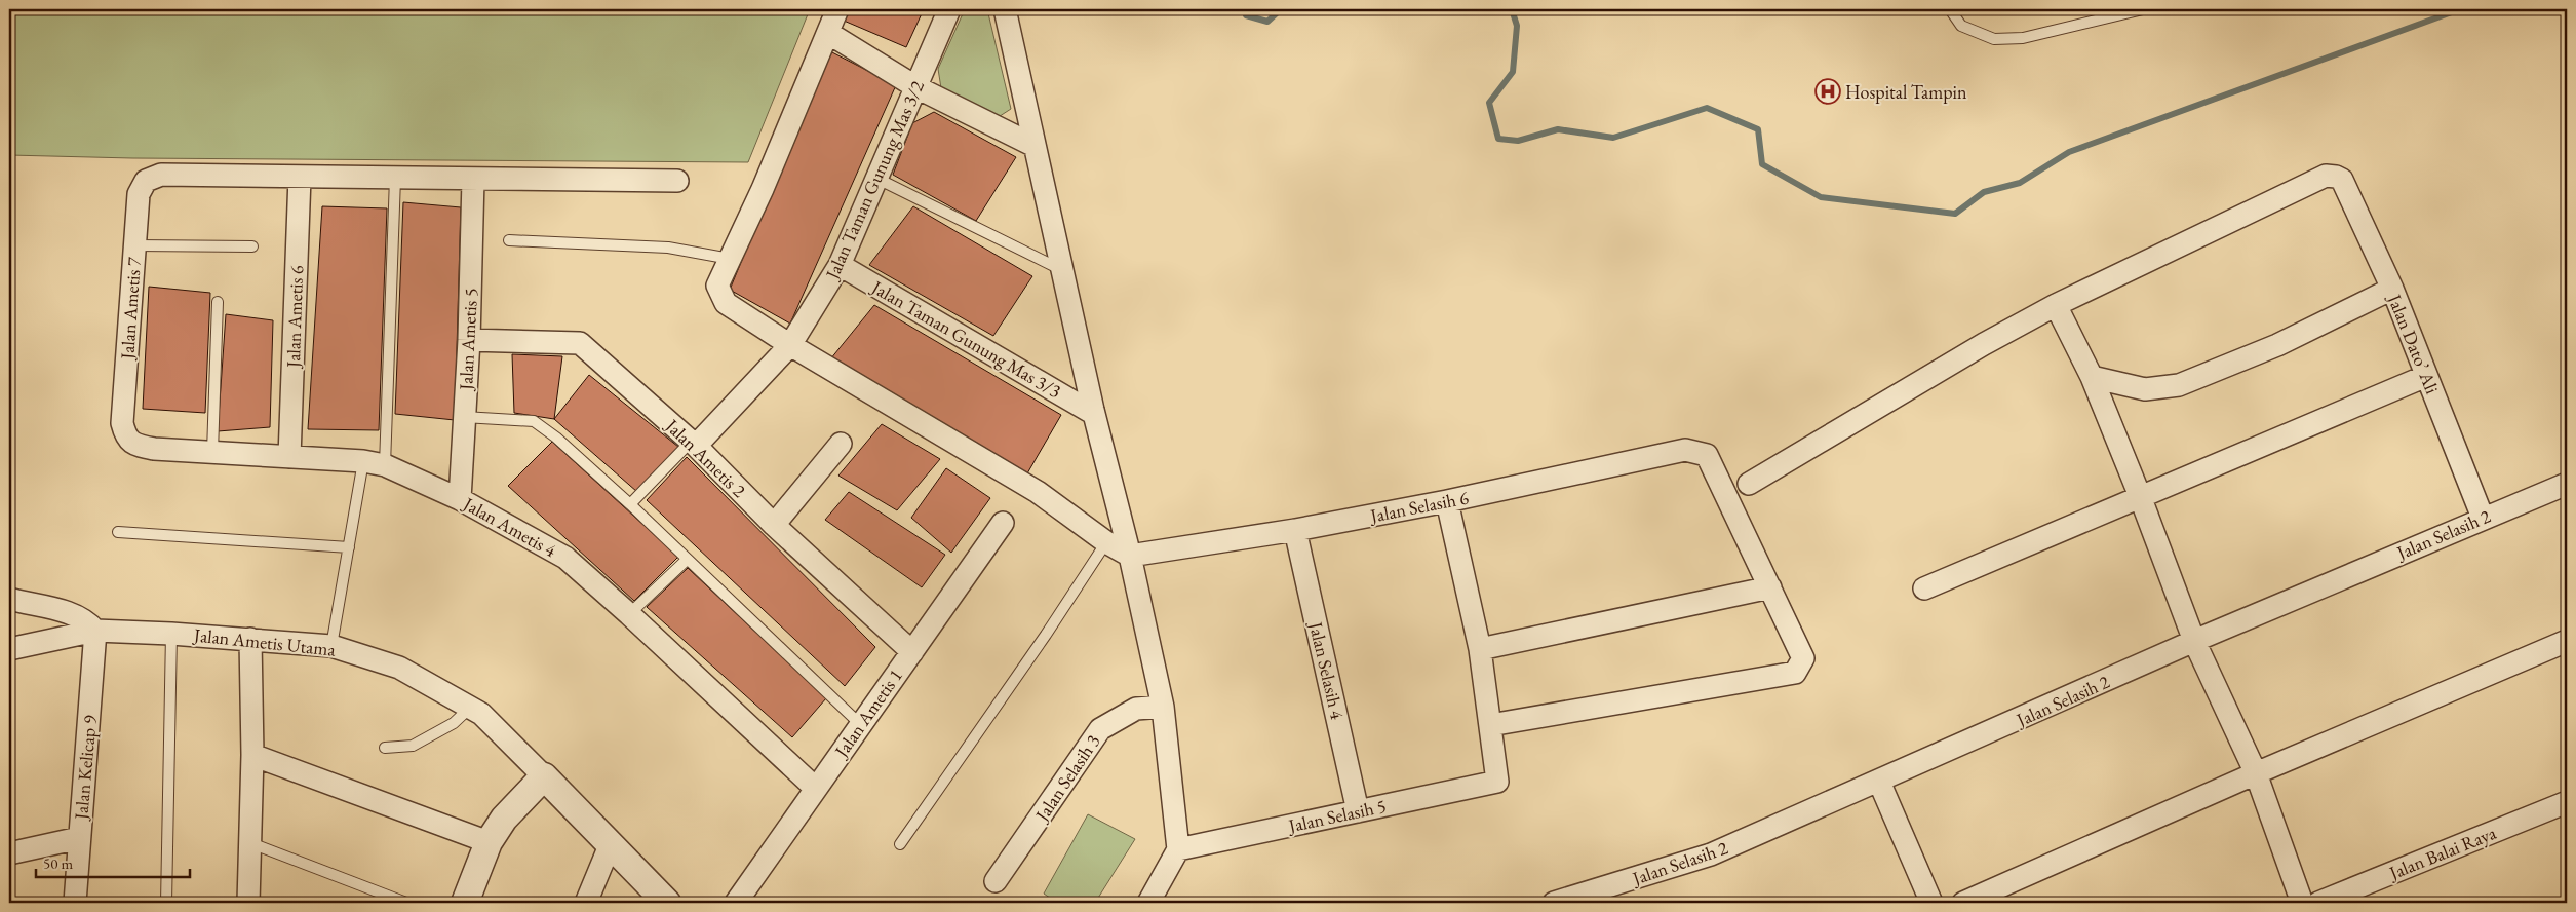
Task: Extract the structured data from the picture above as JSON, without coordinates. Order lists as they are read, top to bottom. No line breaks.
{"streets":{"street":["Jalan Taman Gunung Mas 3/2","Jalan Ametis 7","Jalan Ametis 6","Jalan Ametis 5","Jalan Taman Gunung Mas 3/3","Jalan Dato’ Ali","Jalan Ametis 2","Jalan Selasih 6","Jalan Ametis 4","Jalan Selasih 2","Jalan Ametis Utama","Jalan Selasih 4","Jalan Ametis 1","Jalan Kelicap 9","Jalan Selasih 3","Jalan Selasih 5","Jalan Balai Raya"]},"crossings":[["Jalan Taman Gunung Mas 3/2","Jalan Taman Gunung Mas 3/3"],["Jalan Taman Gunung Mas 3/2","Jalan Ametis 2"],["Jalan Ametis 7","Jalan Ametis 6"],["Jalan Ametis 7","Jalan Ametis 4"],["Jalan Ametis 6","Jalan Ametis 4"],["Jalan Ametis 5","Jalan Ametis 2"],["Jalan Ametis 5","Jalan Ametis 4"],["Jalan Dato’ Ali","Jalan Selasih 2"],["Jalan Ametis 2","Jalan Ametis 1"],["Jalan Selasih 6","Jalan Selasih 4"],["Jalan Ametis 4","Jalan Ametis 1"],["Jalan Ametis Utama","Jalan Kelicap 9"],["Jalan Selasih 4","Jalan Selasih 5"]],"places":{"hospital":["Hospital Tampin"]},"scale_bar":"50 m"}
